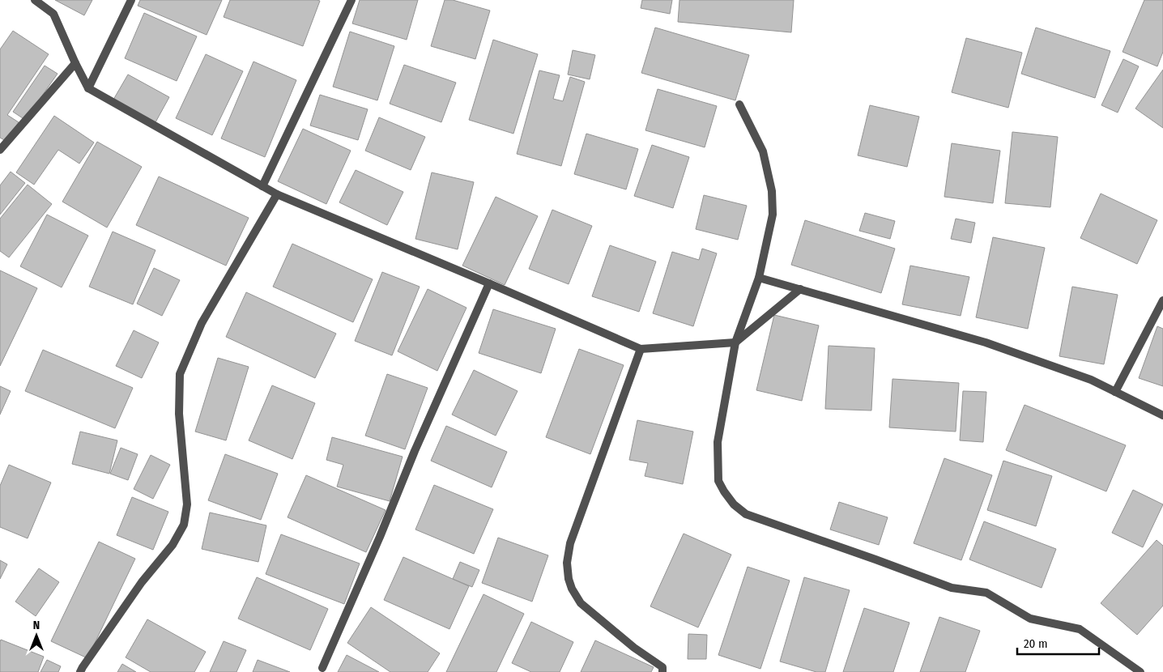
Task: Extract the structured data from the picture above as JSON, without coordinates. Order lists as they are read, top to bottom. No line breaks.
{"scale_bar":"20 m","north":"top"}
